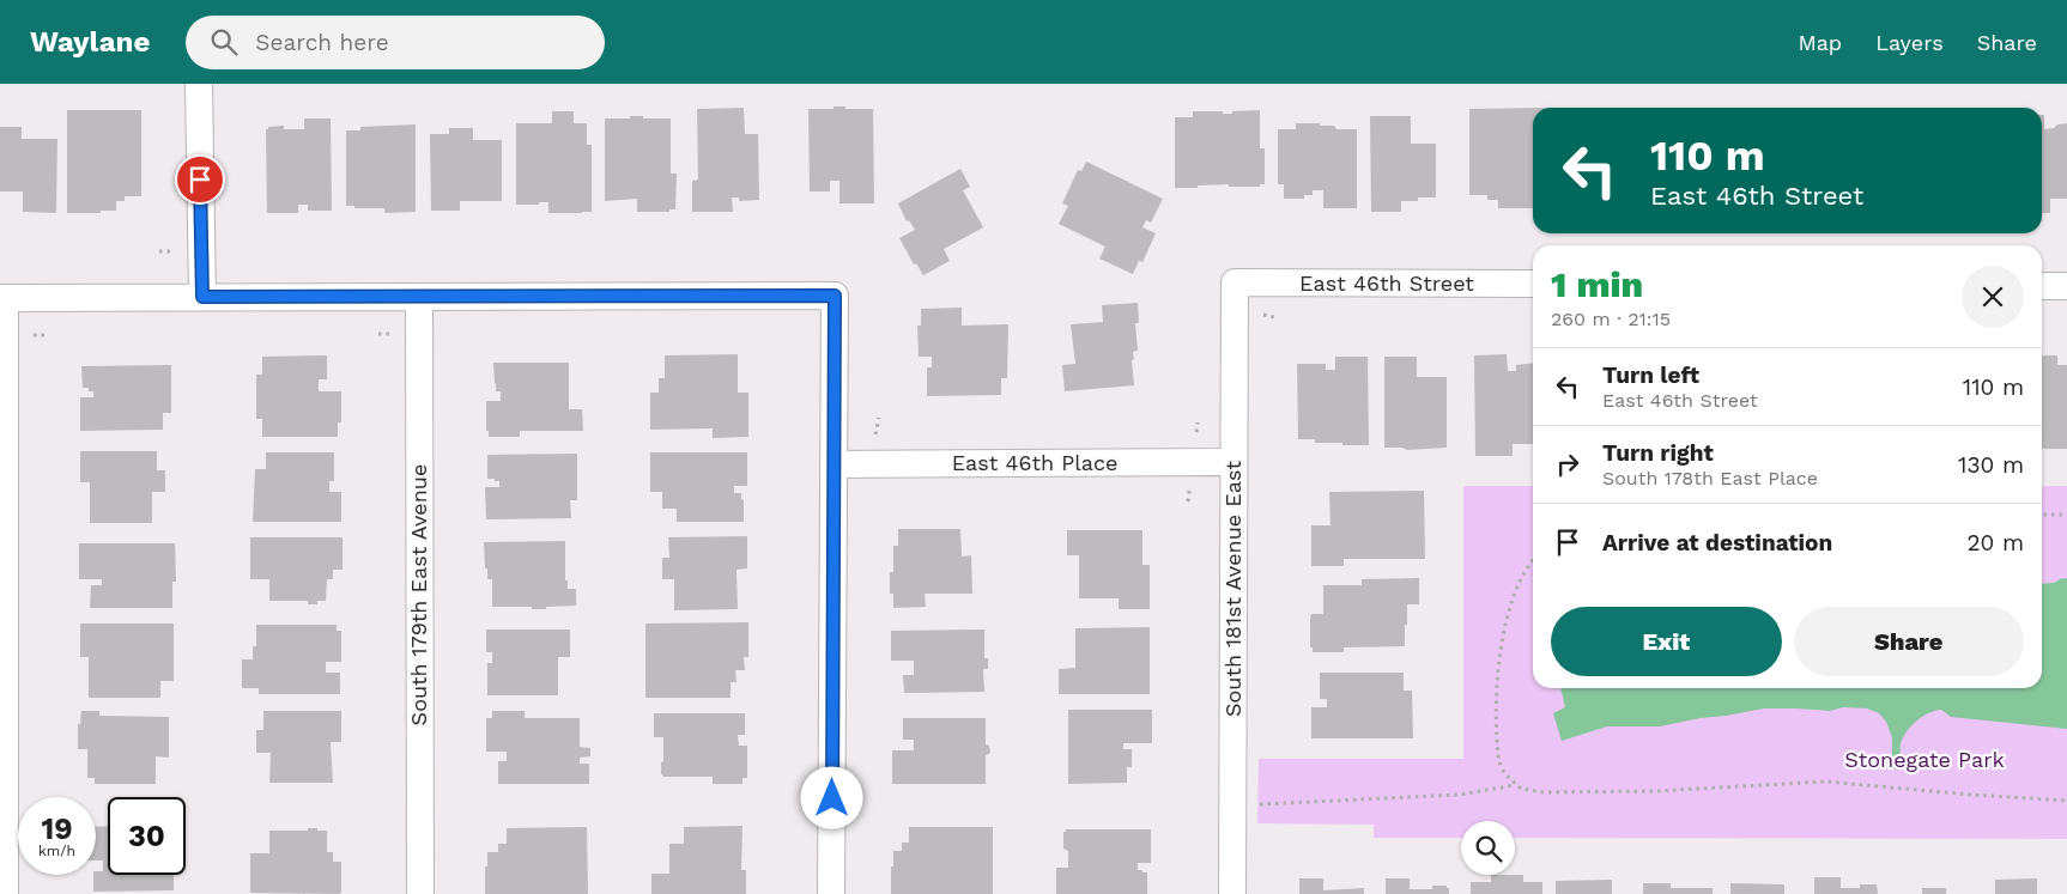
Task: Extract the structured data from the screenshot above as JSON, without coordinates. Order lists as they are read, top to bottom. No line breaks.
{"streets":{"street":["East 46th Street","East 46th Place","South 181st Avenue East","South 179th East Avenue"]},"crossings":[["East 46th Street","South 181st Avenue East"],["East 46th Place","South 181st Avenue East"]],"parks":["Stonegate Park"],"page":{"header":"Waylane","search":"Search here","nav":["Map","Layers","Share"],"turn":["110 m","East 46th Street"],"heading":["1 min","260 m · 21:15"],"list":[{"name":"Turn left","note":"East 46th Street","value":"110 m"},{"name":"Turn right","note":"South 178th East Place","value":"130 m"},{"name":"Arrive at destination","value":"20 m"}],"buttons":["Exit","Share"],"speed":"19 km/h","limit":"30"}}
